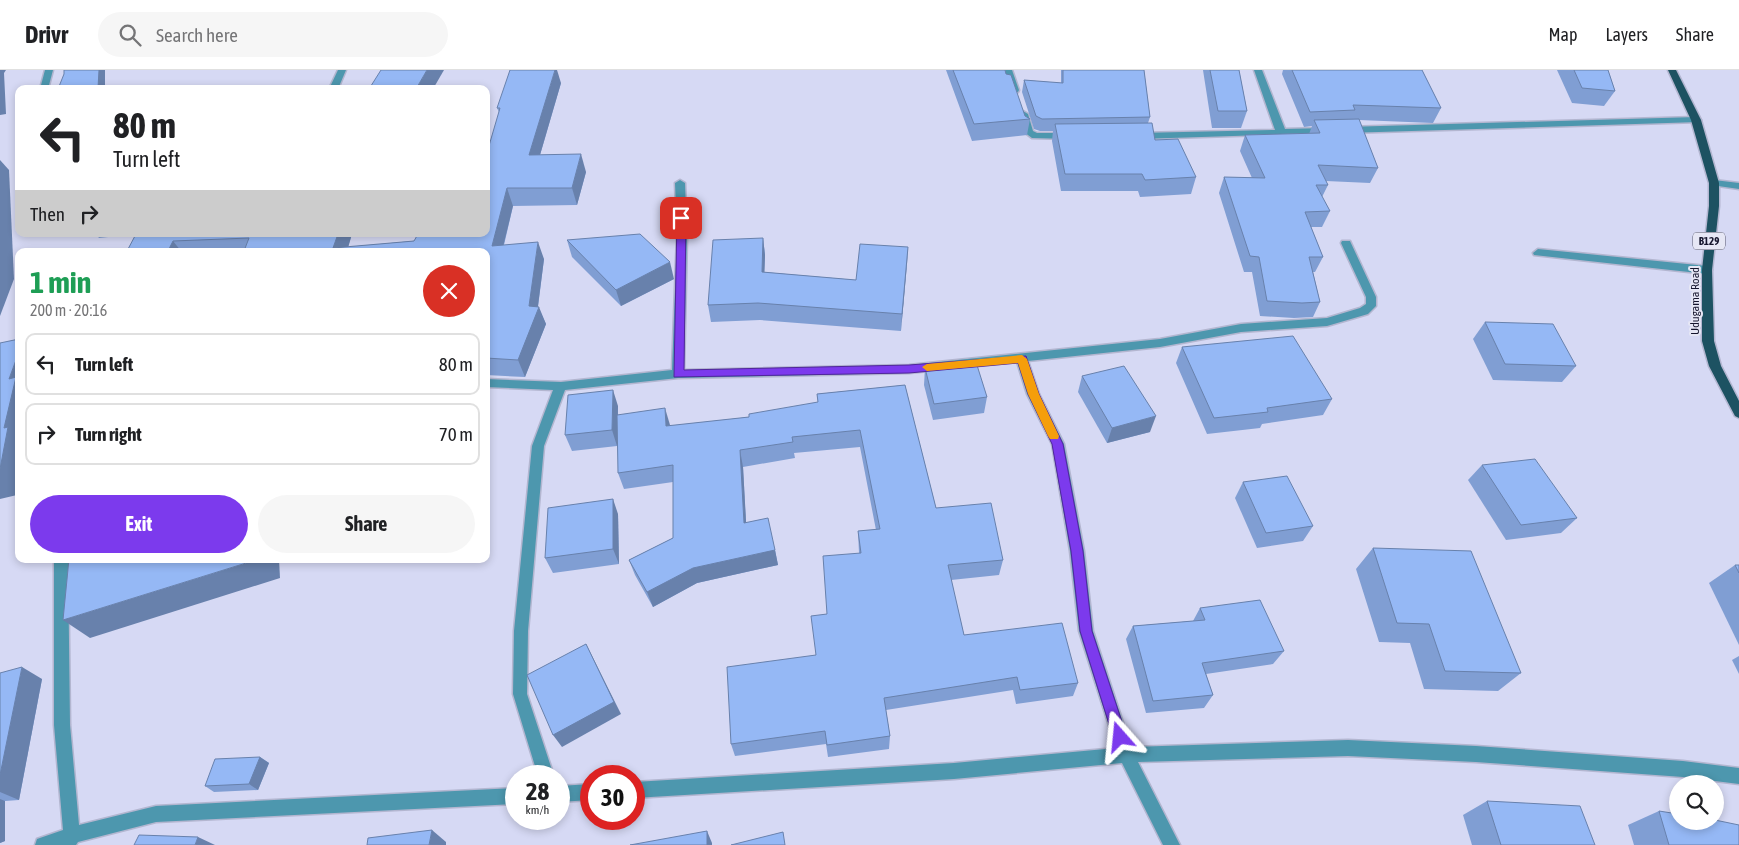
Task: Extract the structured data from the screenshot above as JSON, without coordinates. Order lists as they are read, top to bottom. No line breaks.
{"streets":{"main road":["B129","Udugama Road"]},"page":{"header":"Drivr","search":"Search here","nav":["Map","Layers","Share"],"turn":["80 m","Turn left"],"then":"Then","heading":["1 min","200 m · 20:16"],"list":[{"name":"Turn left","value":"80 m"},{"name":"Turn right","value":"70 m"}],"buttons":["Exit","Share"],"speed":"28 km/h","limit":"30"}}
